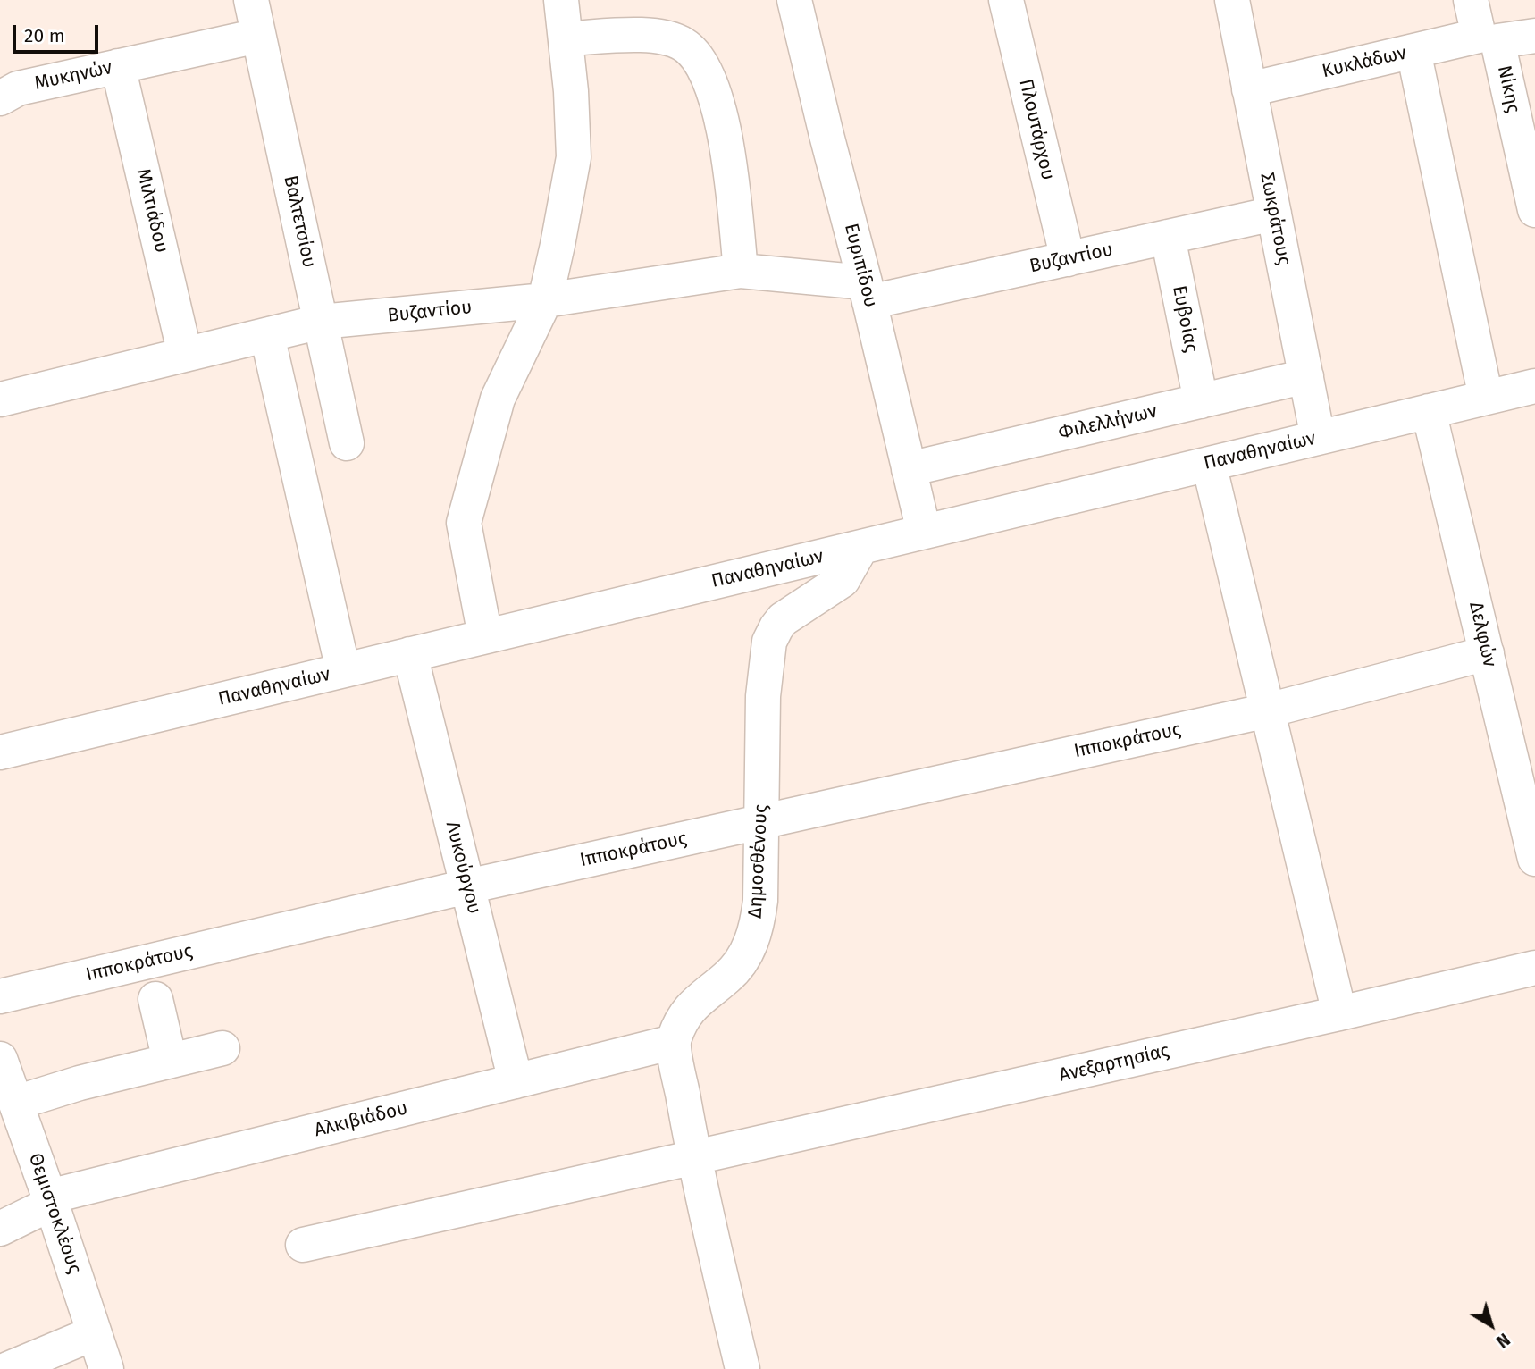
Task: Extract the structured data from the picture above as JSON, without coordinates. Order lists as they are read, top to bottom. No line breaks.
{"streets":{"street":["Κυκλάδων","Μυκηνών","Νίκης","Πλουτάρχου","Μιλτιάδου","Σωκράτους","Βαλτετσίου","Βυζαντίου","Ευριπίδου","Ευβοίας","Φιλελλήνων","Παναθηναίων","Δελφών","Ιπποκράτους","Δημοσθένους","Λυκούργου","Ανεξαρτησίας","Αλκιβιάδου","Θεμιστοκλέους"]},"crossings":[["Κυκλάδων","Νίκης"],["Κυκλάδων","Σωκράτους"],["Μυκηνών","Μιλτιάδου"],["Μυκηνών","Βαλτετσίου"],["Πλουτάρχου","Βυζαντίου"],["Μιλτιάδου","Βυζαντίου"],["Σωκράτους","Βυζαντίου"],["Σωκράτους","Φιλελλήνων"],["Σωκράτους","Παναθηναίων"],["Βαλτετσίου","Βυζαντίου"],["Βυζαντίου","Ευριπίδου"],["Βυζαντίου","Ευβοίας"],["Ευριπίδου","Φιλελλήνων"],["Ευριπίδου","Παναθηναίων"],["Ευβοίας","Φιλελλήνων"],["Παναθηναίων","Δελφών"],["Παναθηναίων","Δημοσθένους"],["Παναθηναίων","Λυκούργου"],["Δελφών","Ιπποκράτους"],["Ιπποκράτους","Δημοσθένους"],["Ιπποκράτους","Λυκούργου"],["Δημοσθένους","Αλκιβιάδου"],["Λυκούργου","Αλκιβιάδου"],["Αλκιβιάδου","Θεμιστοκλέους"]],"scale_bar":"20 m","north":"bottom right"}
